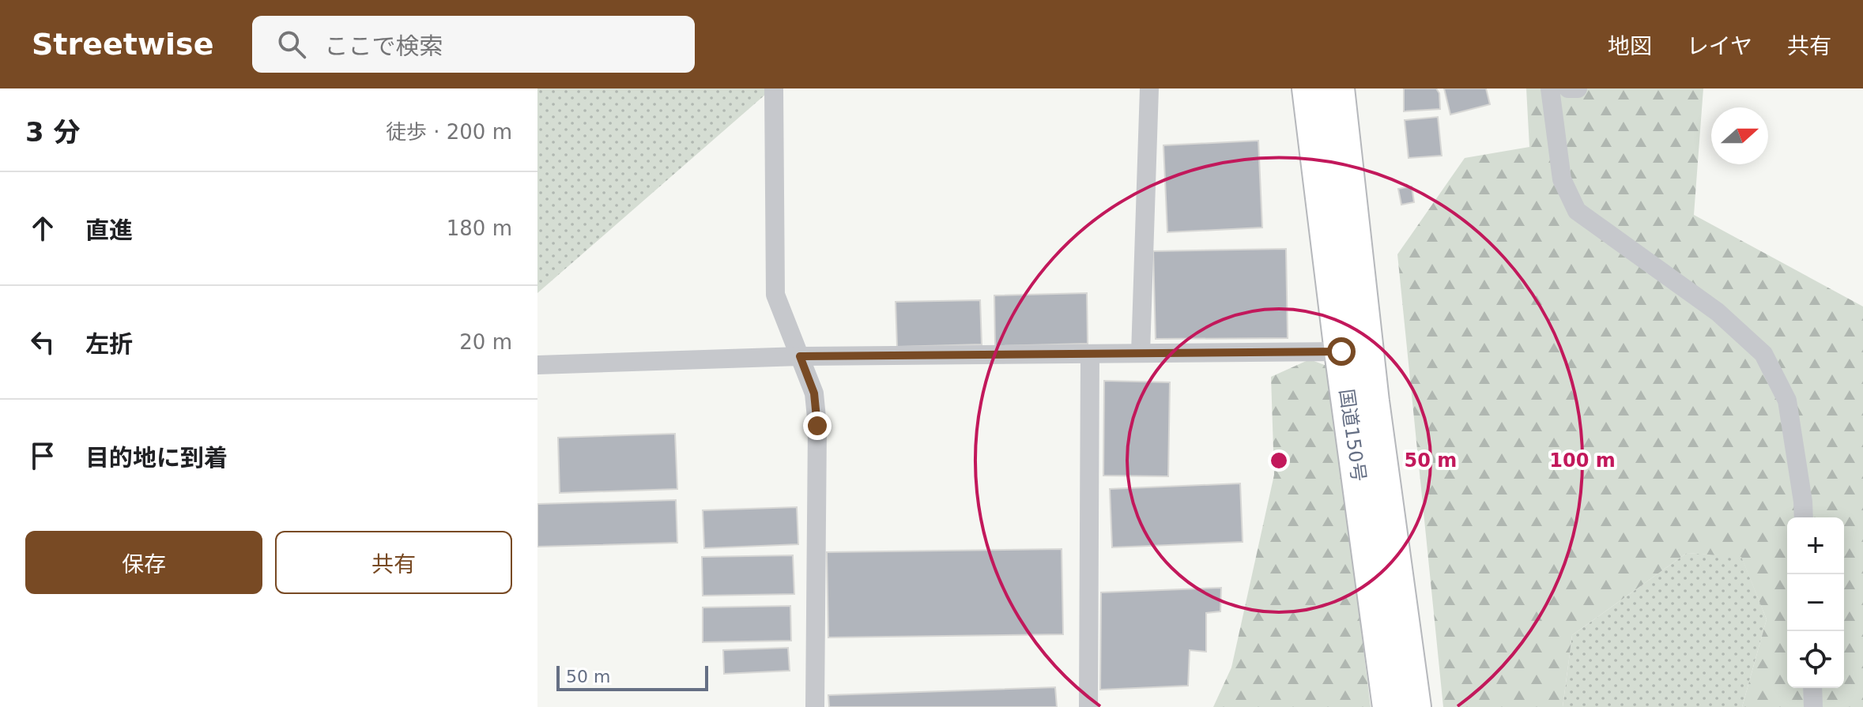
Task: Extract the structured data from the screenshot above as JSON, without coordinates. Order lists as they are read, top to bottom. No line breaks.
{"streets":{"highway":["国道150号"]},"scale_bar":"50 m","north":"right","page":{"header":"Streetwise","search":"ここで検索","nav":["地図","レイヤ","共有"],"heading":["3 分","徒歩 · 200 m"],"list":[["直進","180 m"],["左折","20 m"],"目的地に到着"],"buttons":["保存","共有"],"map_buttons":["+","−"],"scale":"50 m"},"rings":["50 m","100 m"]}
